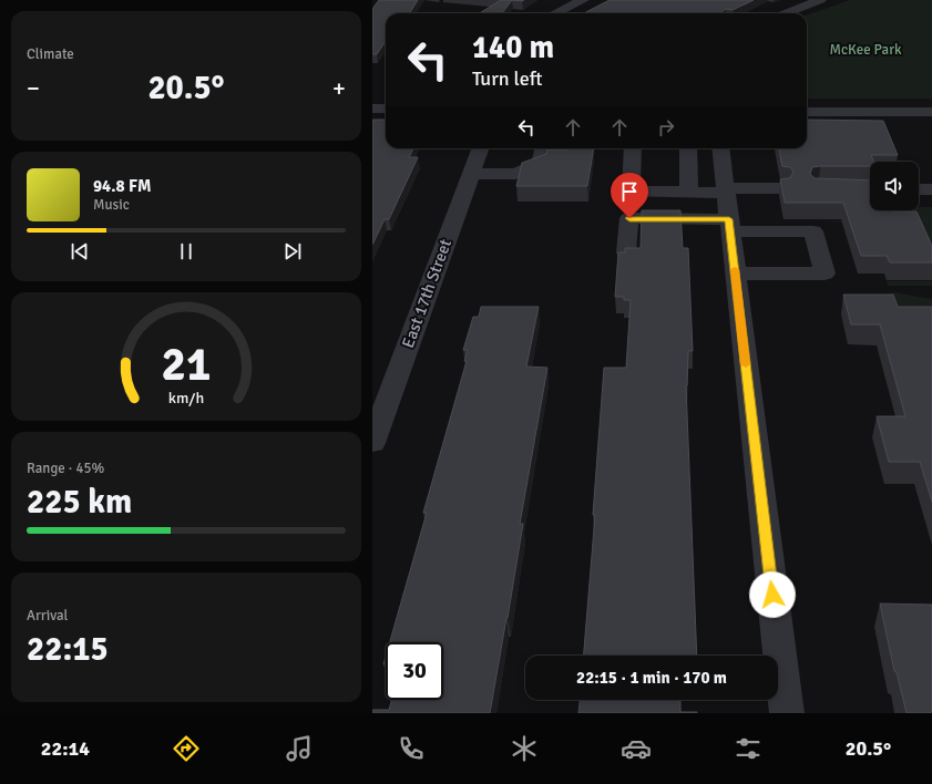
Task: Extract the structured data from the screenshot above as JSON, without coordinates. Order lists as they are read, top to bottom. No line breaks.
{"streets":{"street":["East 17th Street"]},"parks":["McKee Park"],"page":{"tile":["Climate",["Range · 45%","225 km"],["Arrival","22:15"]],"turn":["140 m","Turn left"],"heat":["−","20.5°","+"],"song":["94.8 FM","Music"],"limit":"30","trip":"22:15 · 1 min · 170 m","tabs":["22:14","20.5°"],"gauge":["21","km/h"]}}
